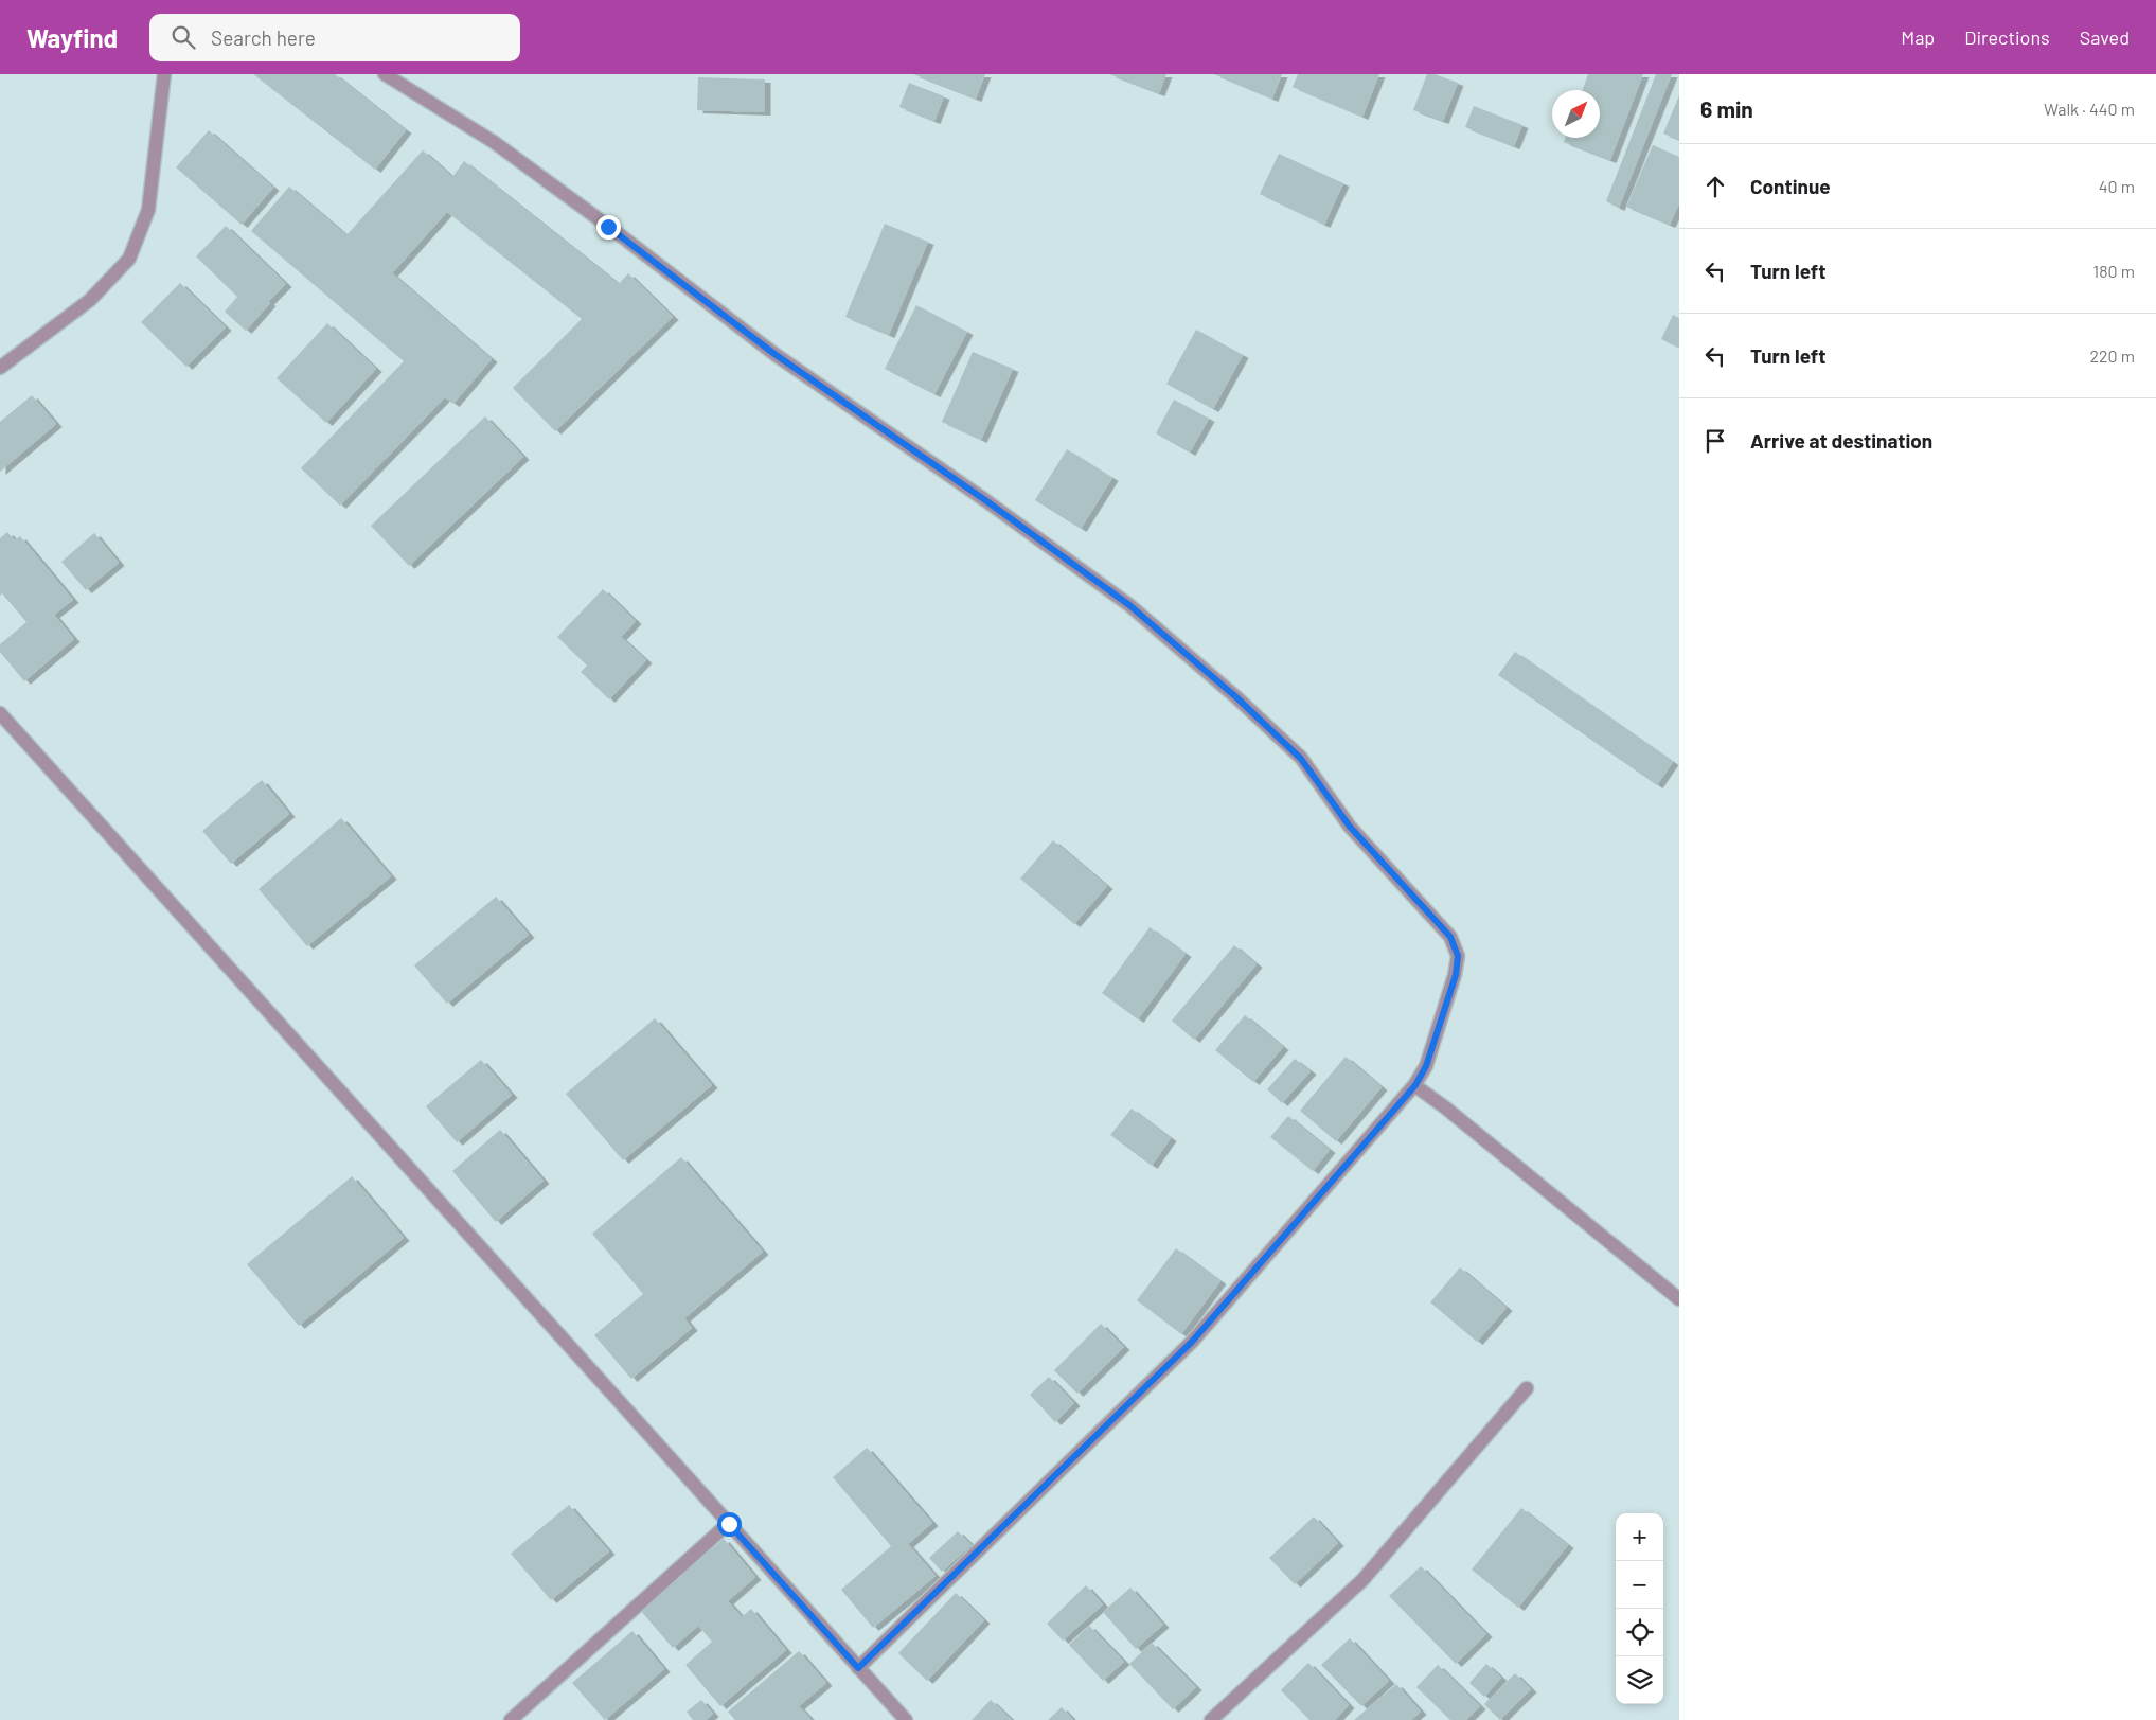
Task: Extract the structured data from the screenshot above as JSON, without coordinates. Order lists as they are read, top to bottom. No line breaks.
{"north":"top right","page":{"header":"Wayfind","search":"Search here","nav":["Map","Directions","Saved"],"heading":["6 min","Walk · 440 m"],"list":[["Continue","40 m"],["Turn left","180 m"],["Turn left","220 m"],"Arrive at destination"],"map_buttons":["+","−"]}}
